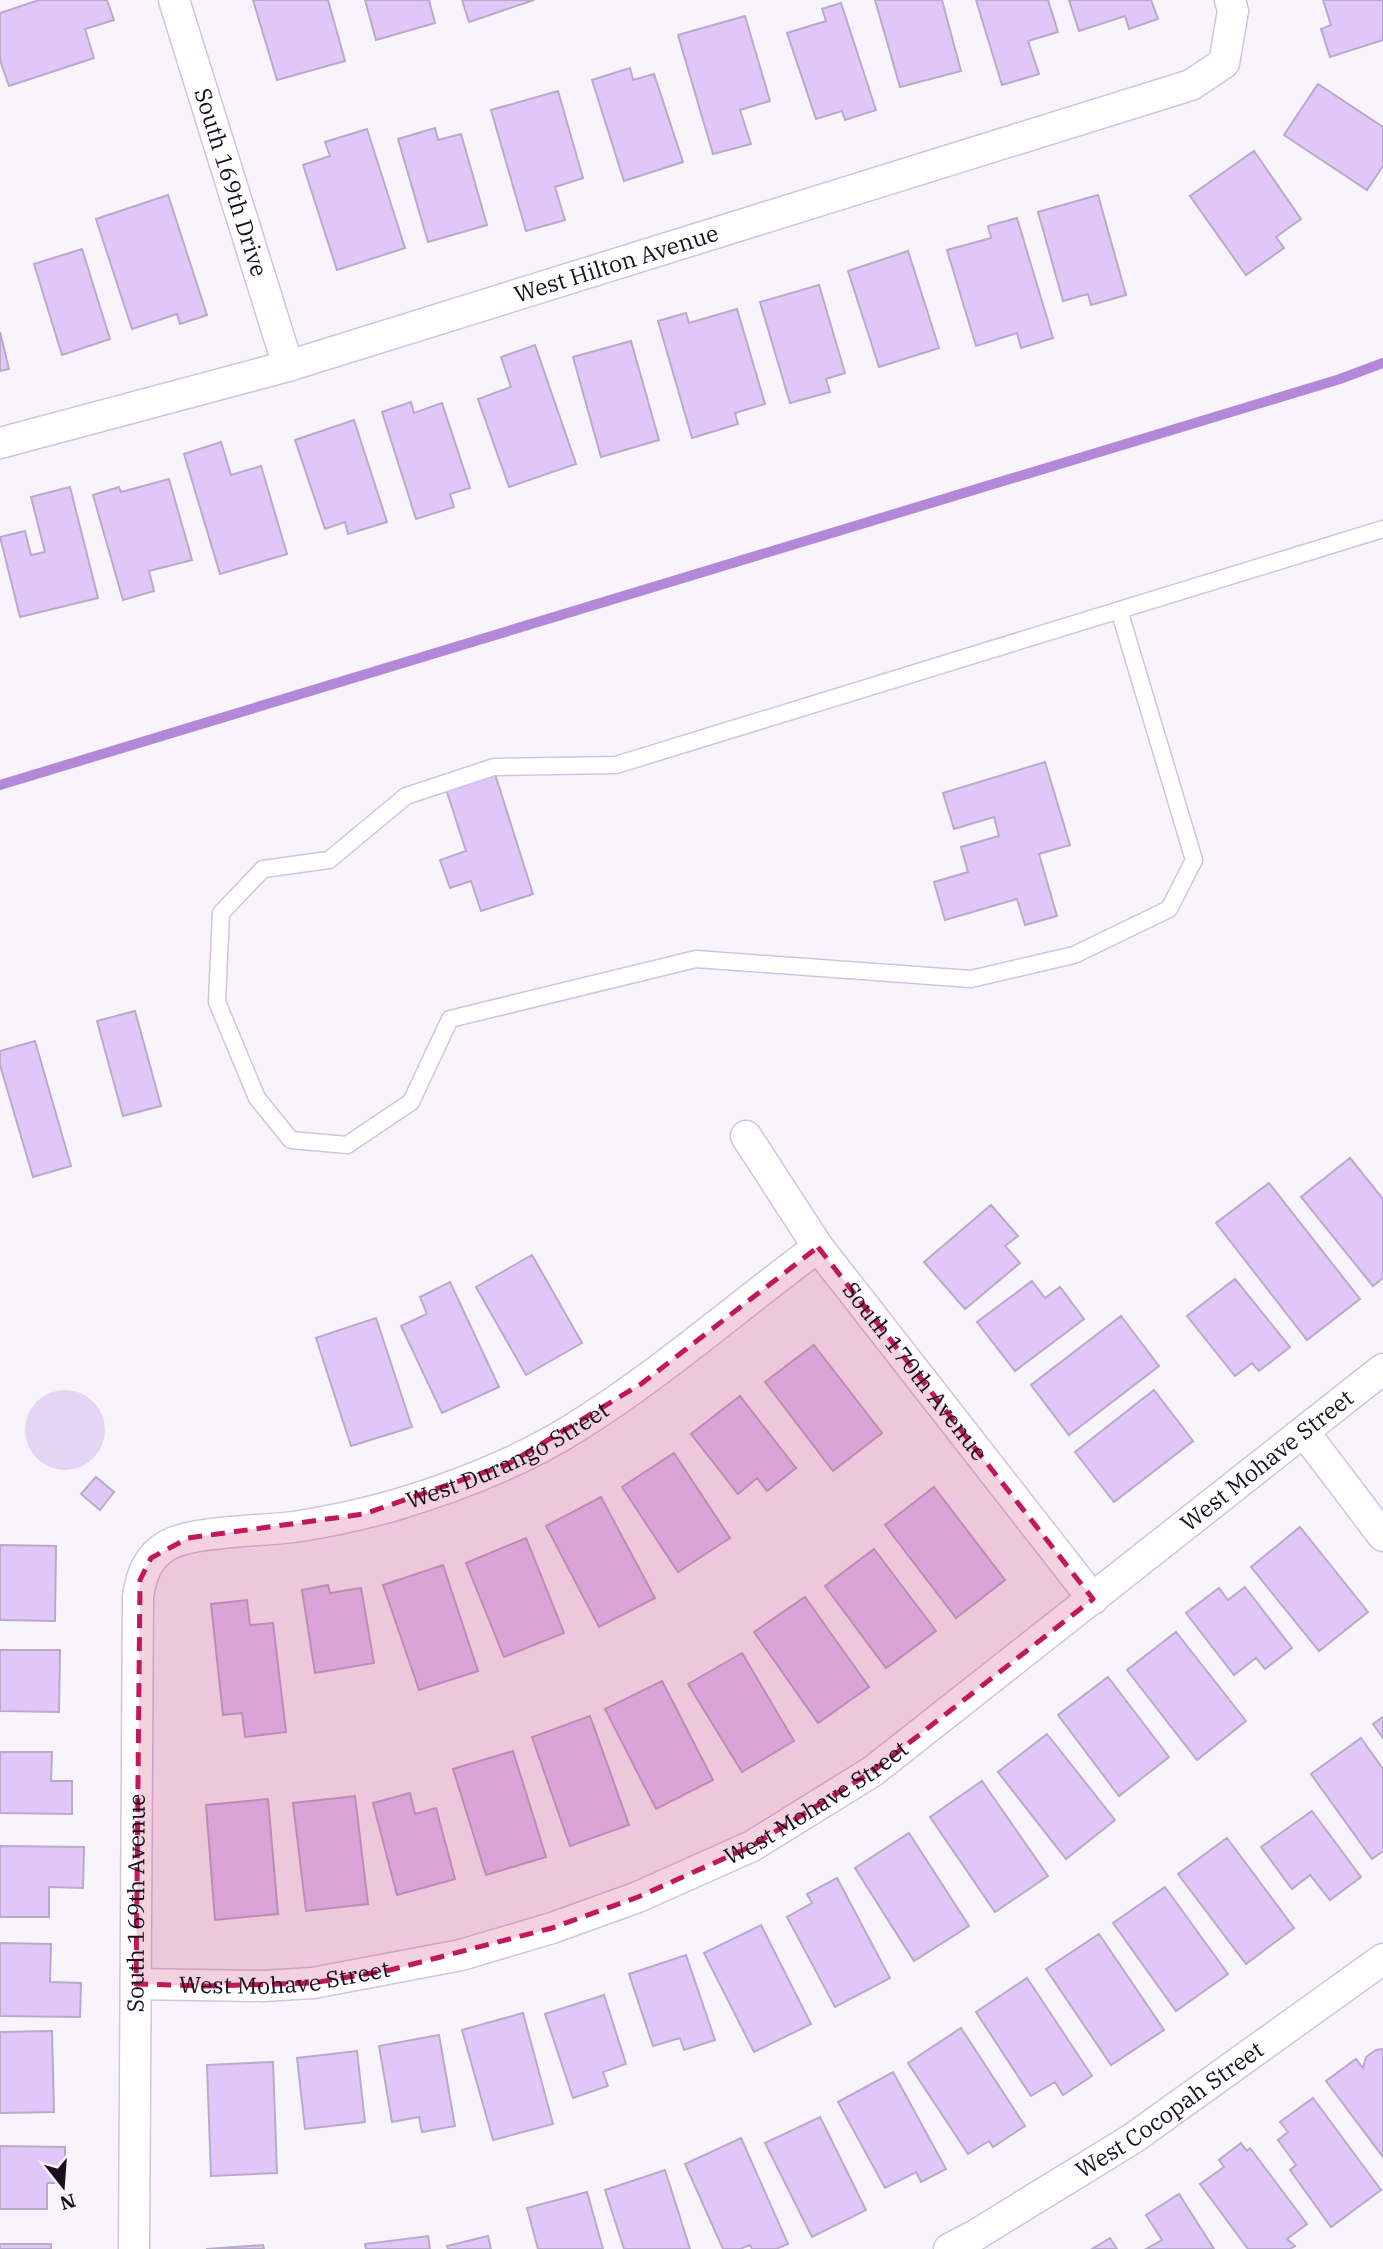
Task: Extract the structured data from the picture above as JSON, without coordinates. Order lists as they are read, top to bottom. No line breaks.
{"streets":{"street":["South 169th Drive","West Hilton Avenue","South 170th Avenue","West Durango Street","West Mohave Street","South 169th Avenue","West Cocopah Street"]},"crossings":[["South 169th Drive","West Hilton Avenue"],["South 170th Avenue","West Durango Street"],["South 170th Avenue","West Mohave Street"],["West Durango Street","South 169th Avenue"],["West Mohave Street","South 169th Avenue"]],"north":"bottom"}
